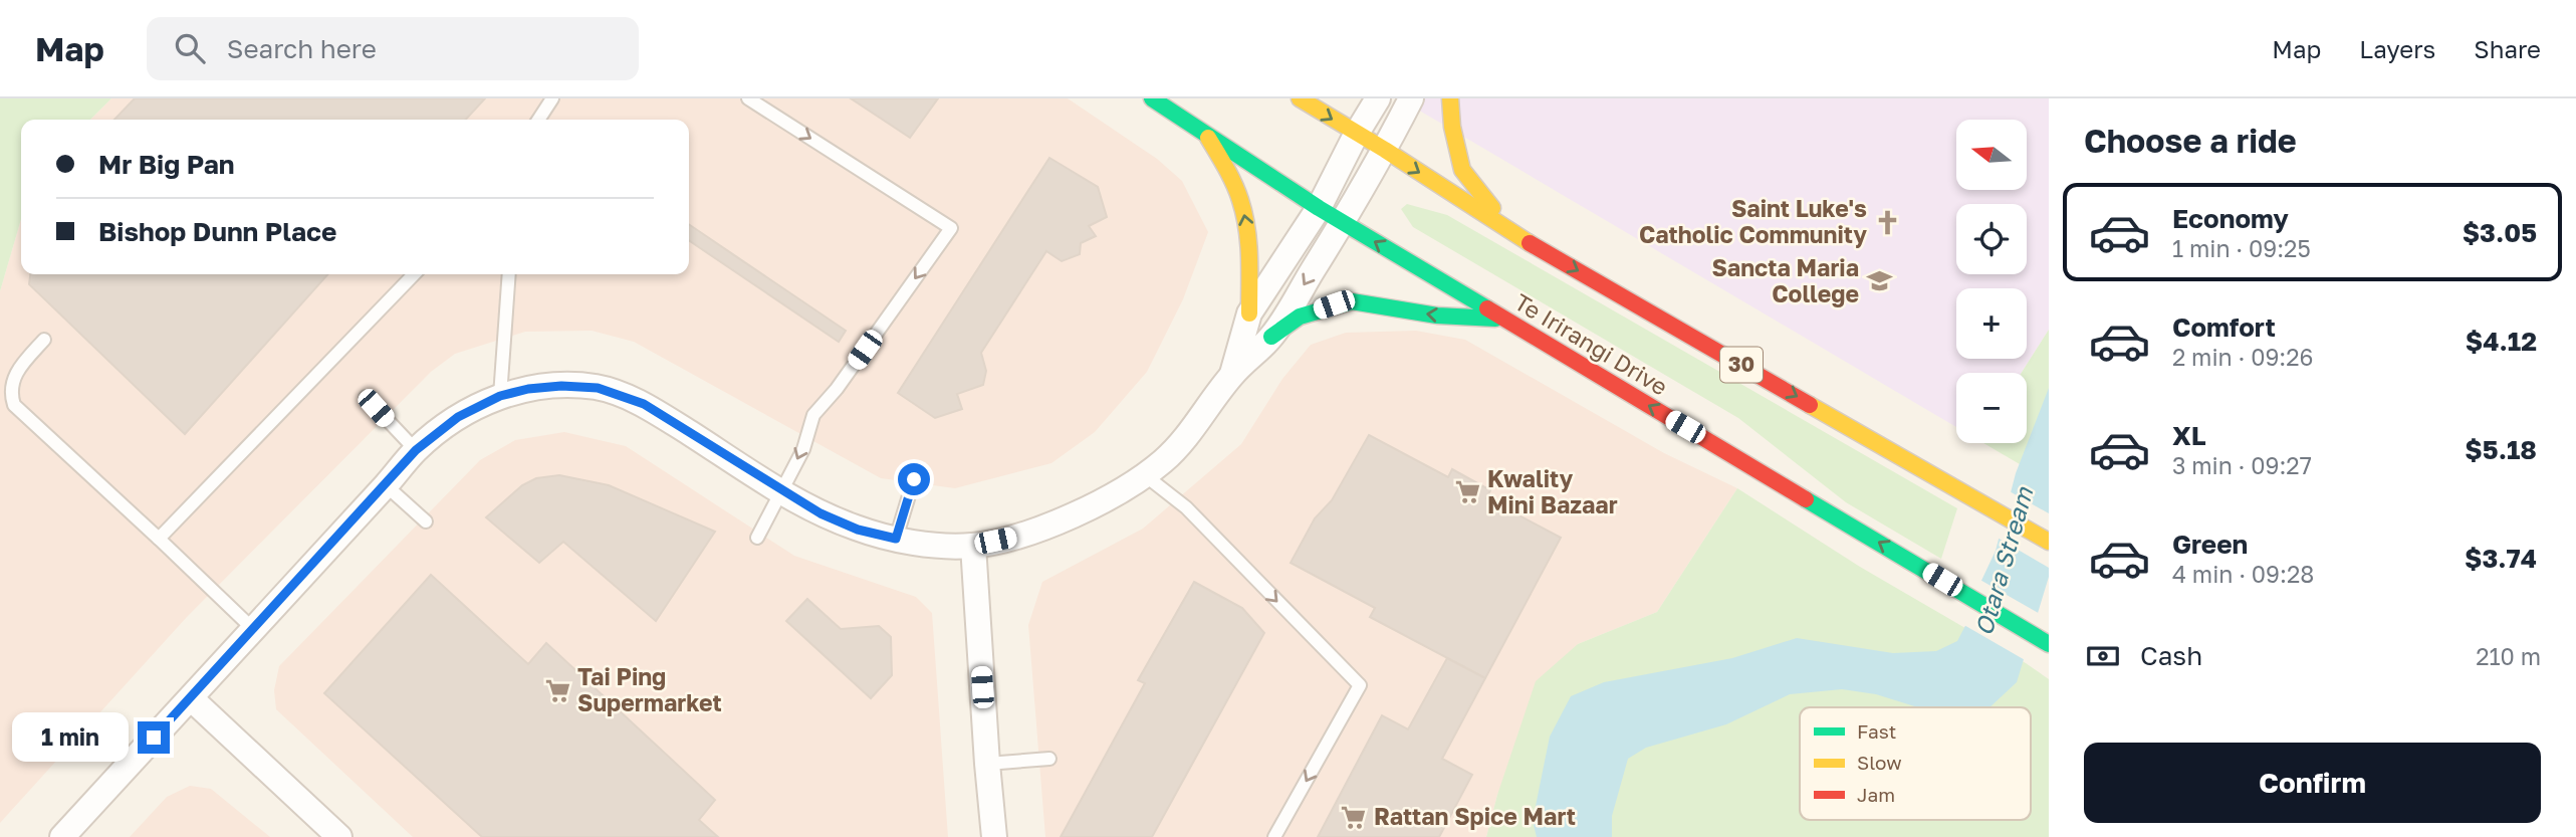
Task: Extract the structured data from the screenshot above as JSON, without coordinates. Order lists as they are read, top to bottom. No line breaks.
{"streets":{"main road":["Te Irirangi Drive","30"]},"water":["Otara Stream"],"places":{"church":["Saint Luke's Catholic Community"],"school or university":["Sancta Maria College"],"supermarket":["Kwality Mini Bazaar","Tai Ping Supermarket","Rattan Spice Mart"]},"legend":["Fast","Slow","Jam"],"north":"left","page":{"header":"Map","search":"Search here","nav":["Map","Layers","Share"],"heading":"Choose a ride","map_buttons":["+","−"],"banner":["Mr Big Pan","Bishop Dunn Place"],"list":[{"name":"Economy","note":"1 min · 09:25","value":"$3.05"},{"name":"Comfort","note":"2 min · 09:26","value":"$4.12"},{"name":"XL","note":"3 min · 09:27","value":"$5.18"},{"name":"Green","note":"4 min · 09:28","value":"$3.74"}],"pay":["Cash","210 m"],"bubble":"1 min","buttons":"Confirm"}}
